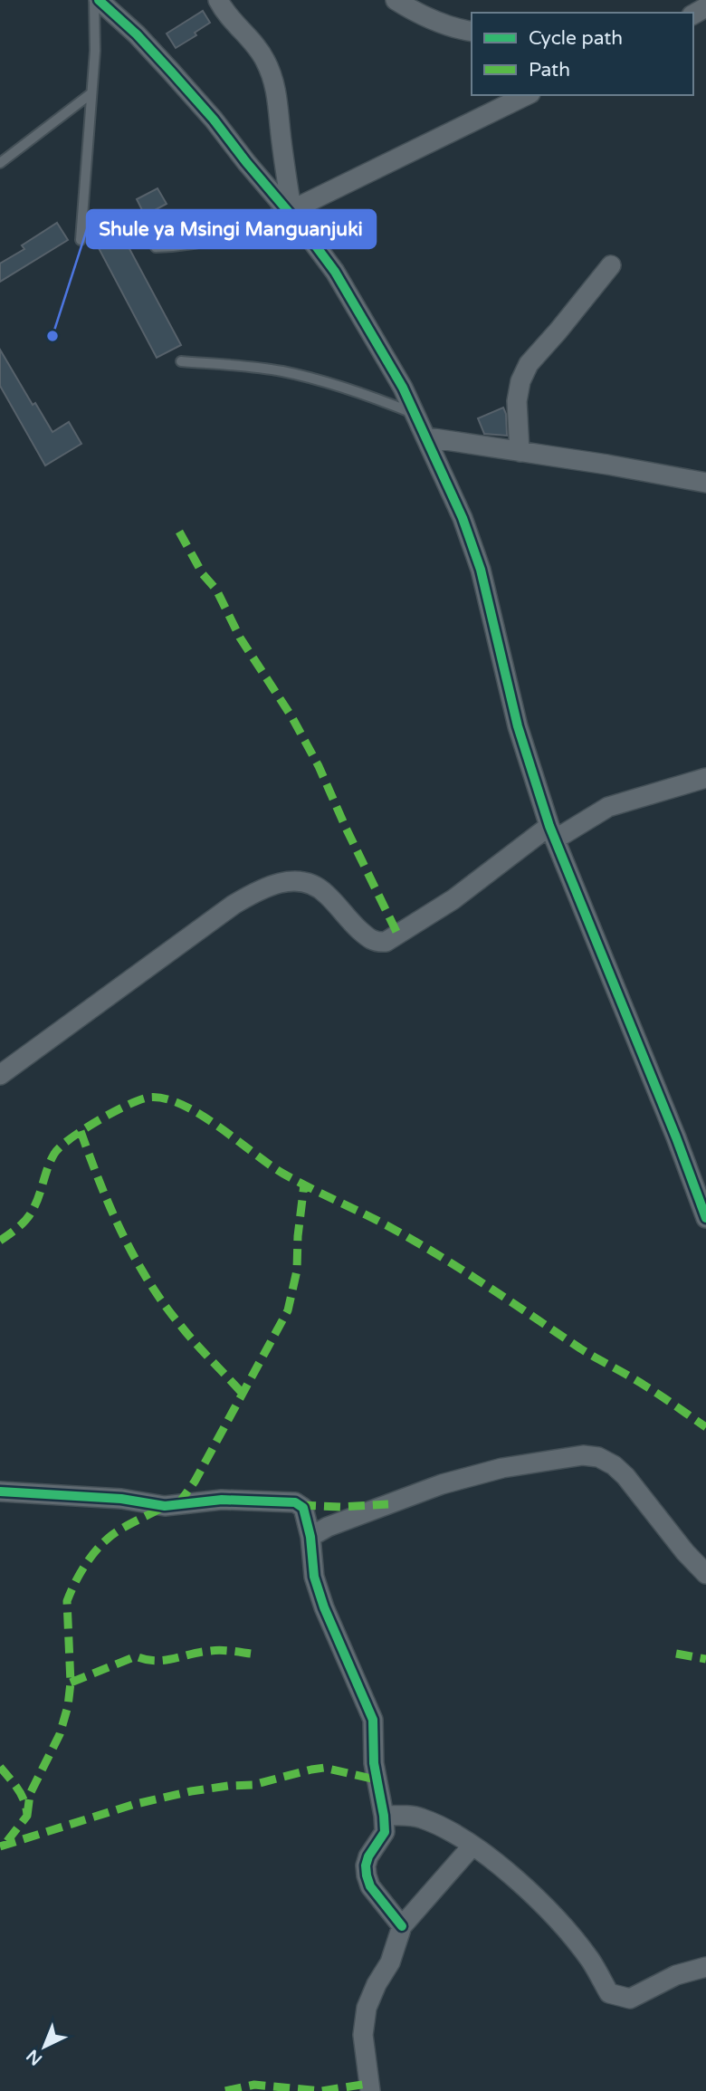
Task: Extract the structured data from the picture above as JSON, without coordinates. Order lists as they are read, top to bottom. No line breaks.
{"places":["Shule ya Msingi Manguanjuki"],"legend":["Cycle path","Path"],"north":"bottom left"}
